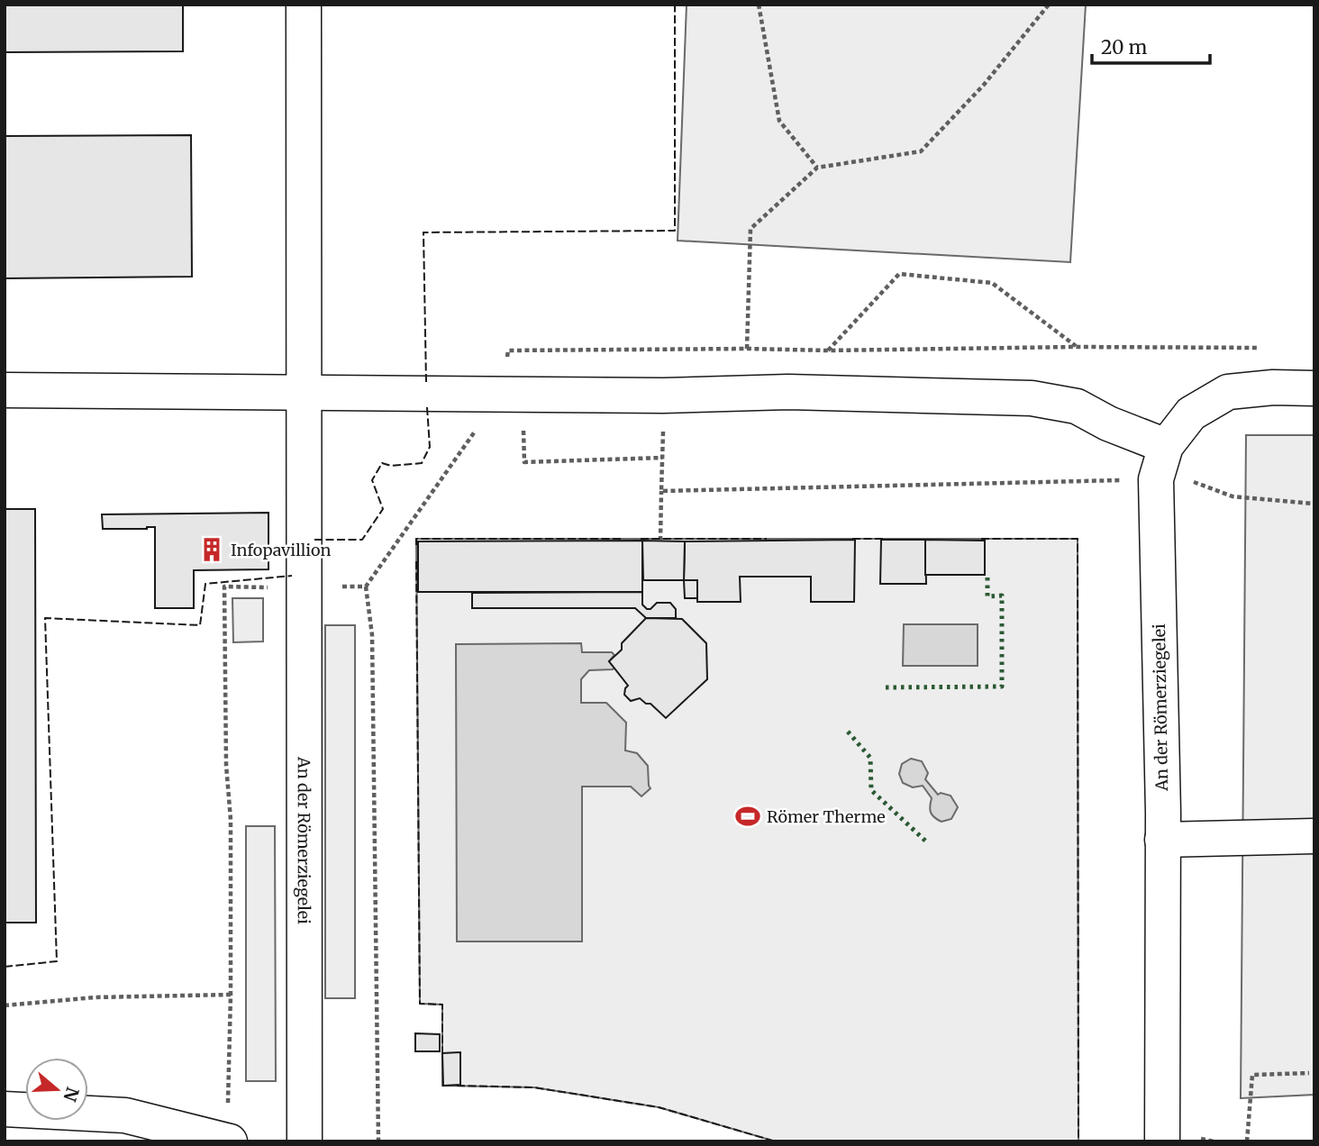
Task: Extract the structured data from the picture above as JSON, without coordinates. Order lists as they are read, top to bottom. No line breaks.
{"streets":{"street":["An der Römerziegelei"]},"places":{"building":["Infopavillion"],"sports":["Römer Therme"]},"scale_bar":"20 m","north":"right"}
